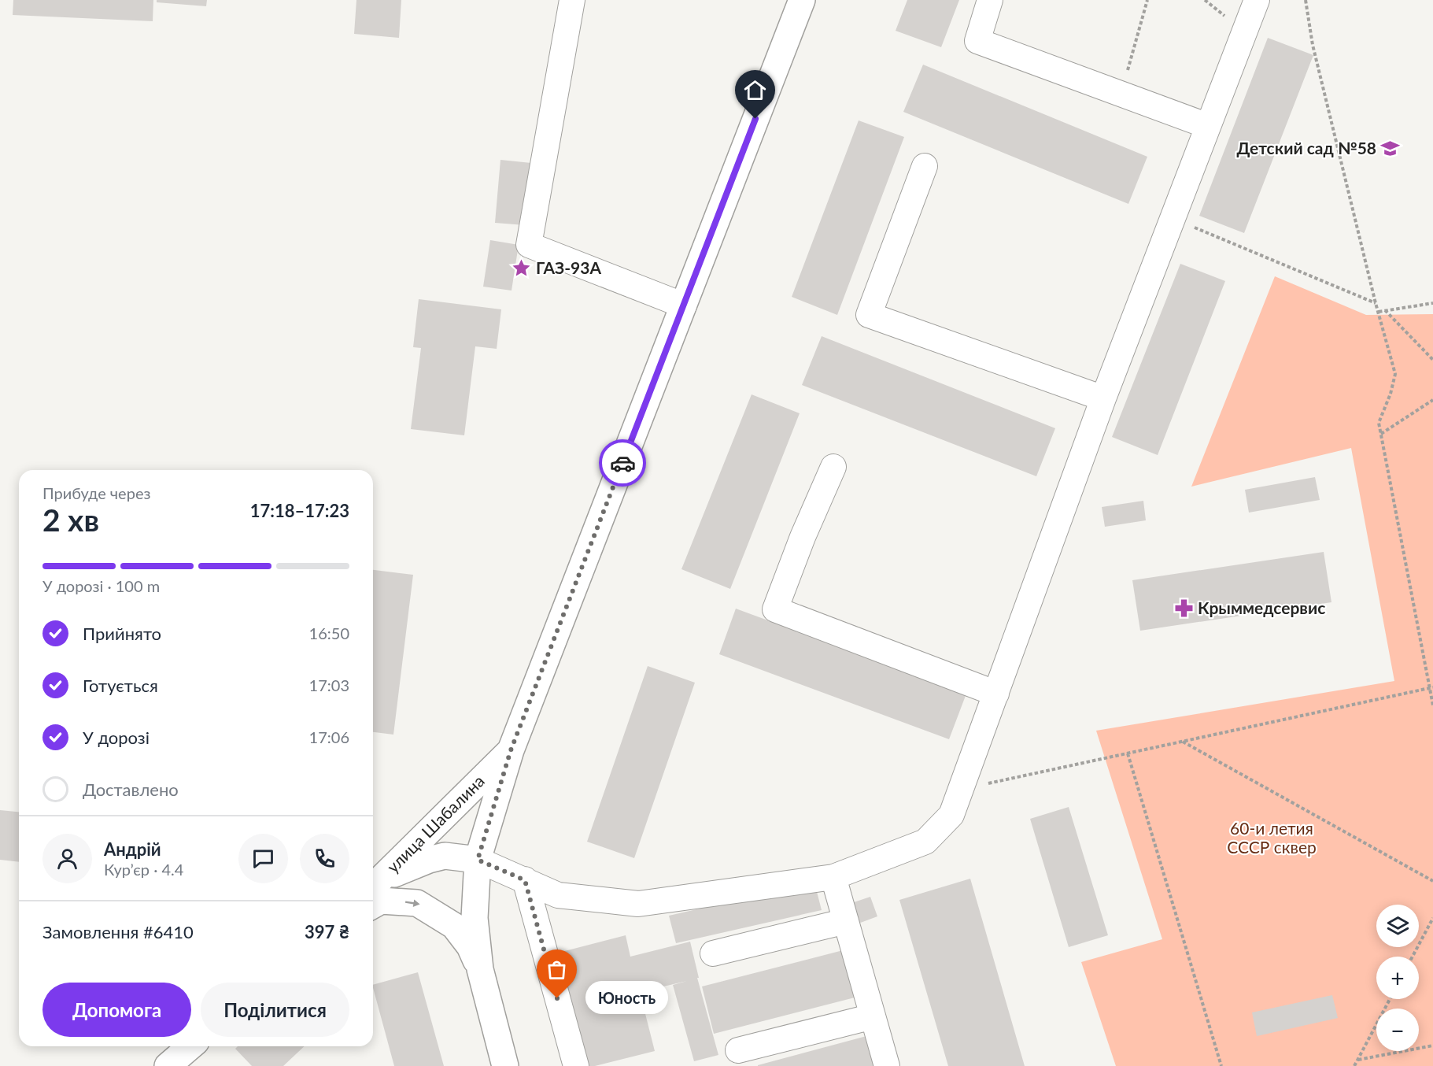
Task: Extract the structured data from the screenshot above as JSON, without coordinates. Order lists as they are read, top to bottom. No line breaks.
{"streets":{"main road":["улица Шабалина"]},"parks":["60-и летия СССР сквер"],"places":{"school or university":["Детский сад №58"],"place":["ГАЗ-93А"],"pharmacy":["Крыммедсервис"],"other":["Юность"]},"page":{"heading":["2 хв","Прибуде через","17:18–17:23"],"panel":["Андрій","Кур’єр · 4.4","Замовлення #6410","397 ₴"],"bar":"У дорозі · 100 m","list":[["Прийнято","16:50"],["Готується","17:03"],["У дорозі","17:06"],"Доставлено"],"map_buttons":["+","−"],"buttons":["Допомога","Поділитися"],"bubble":"Юность"}}
